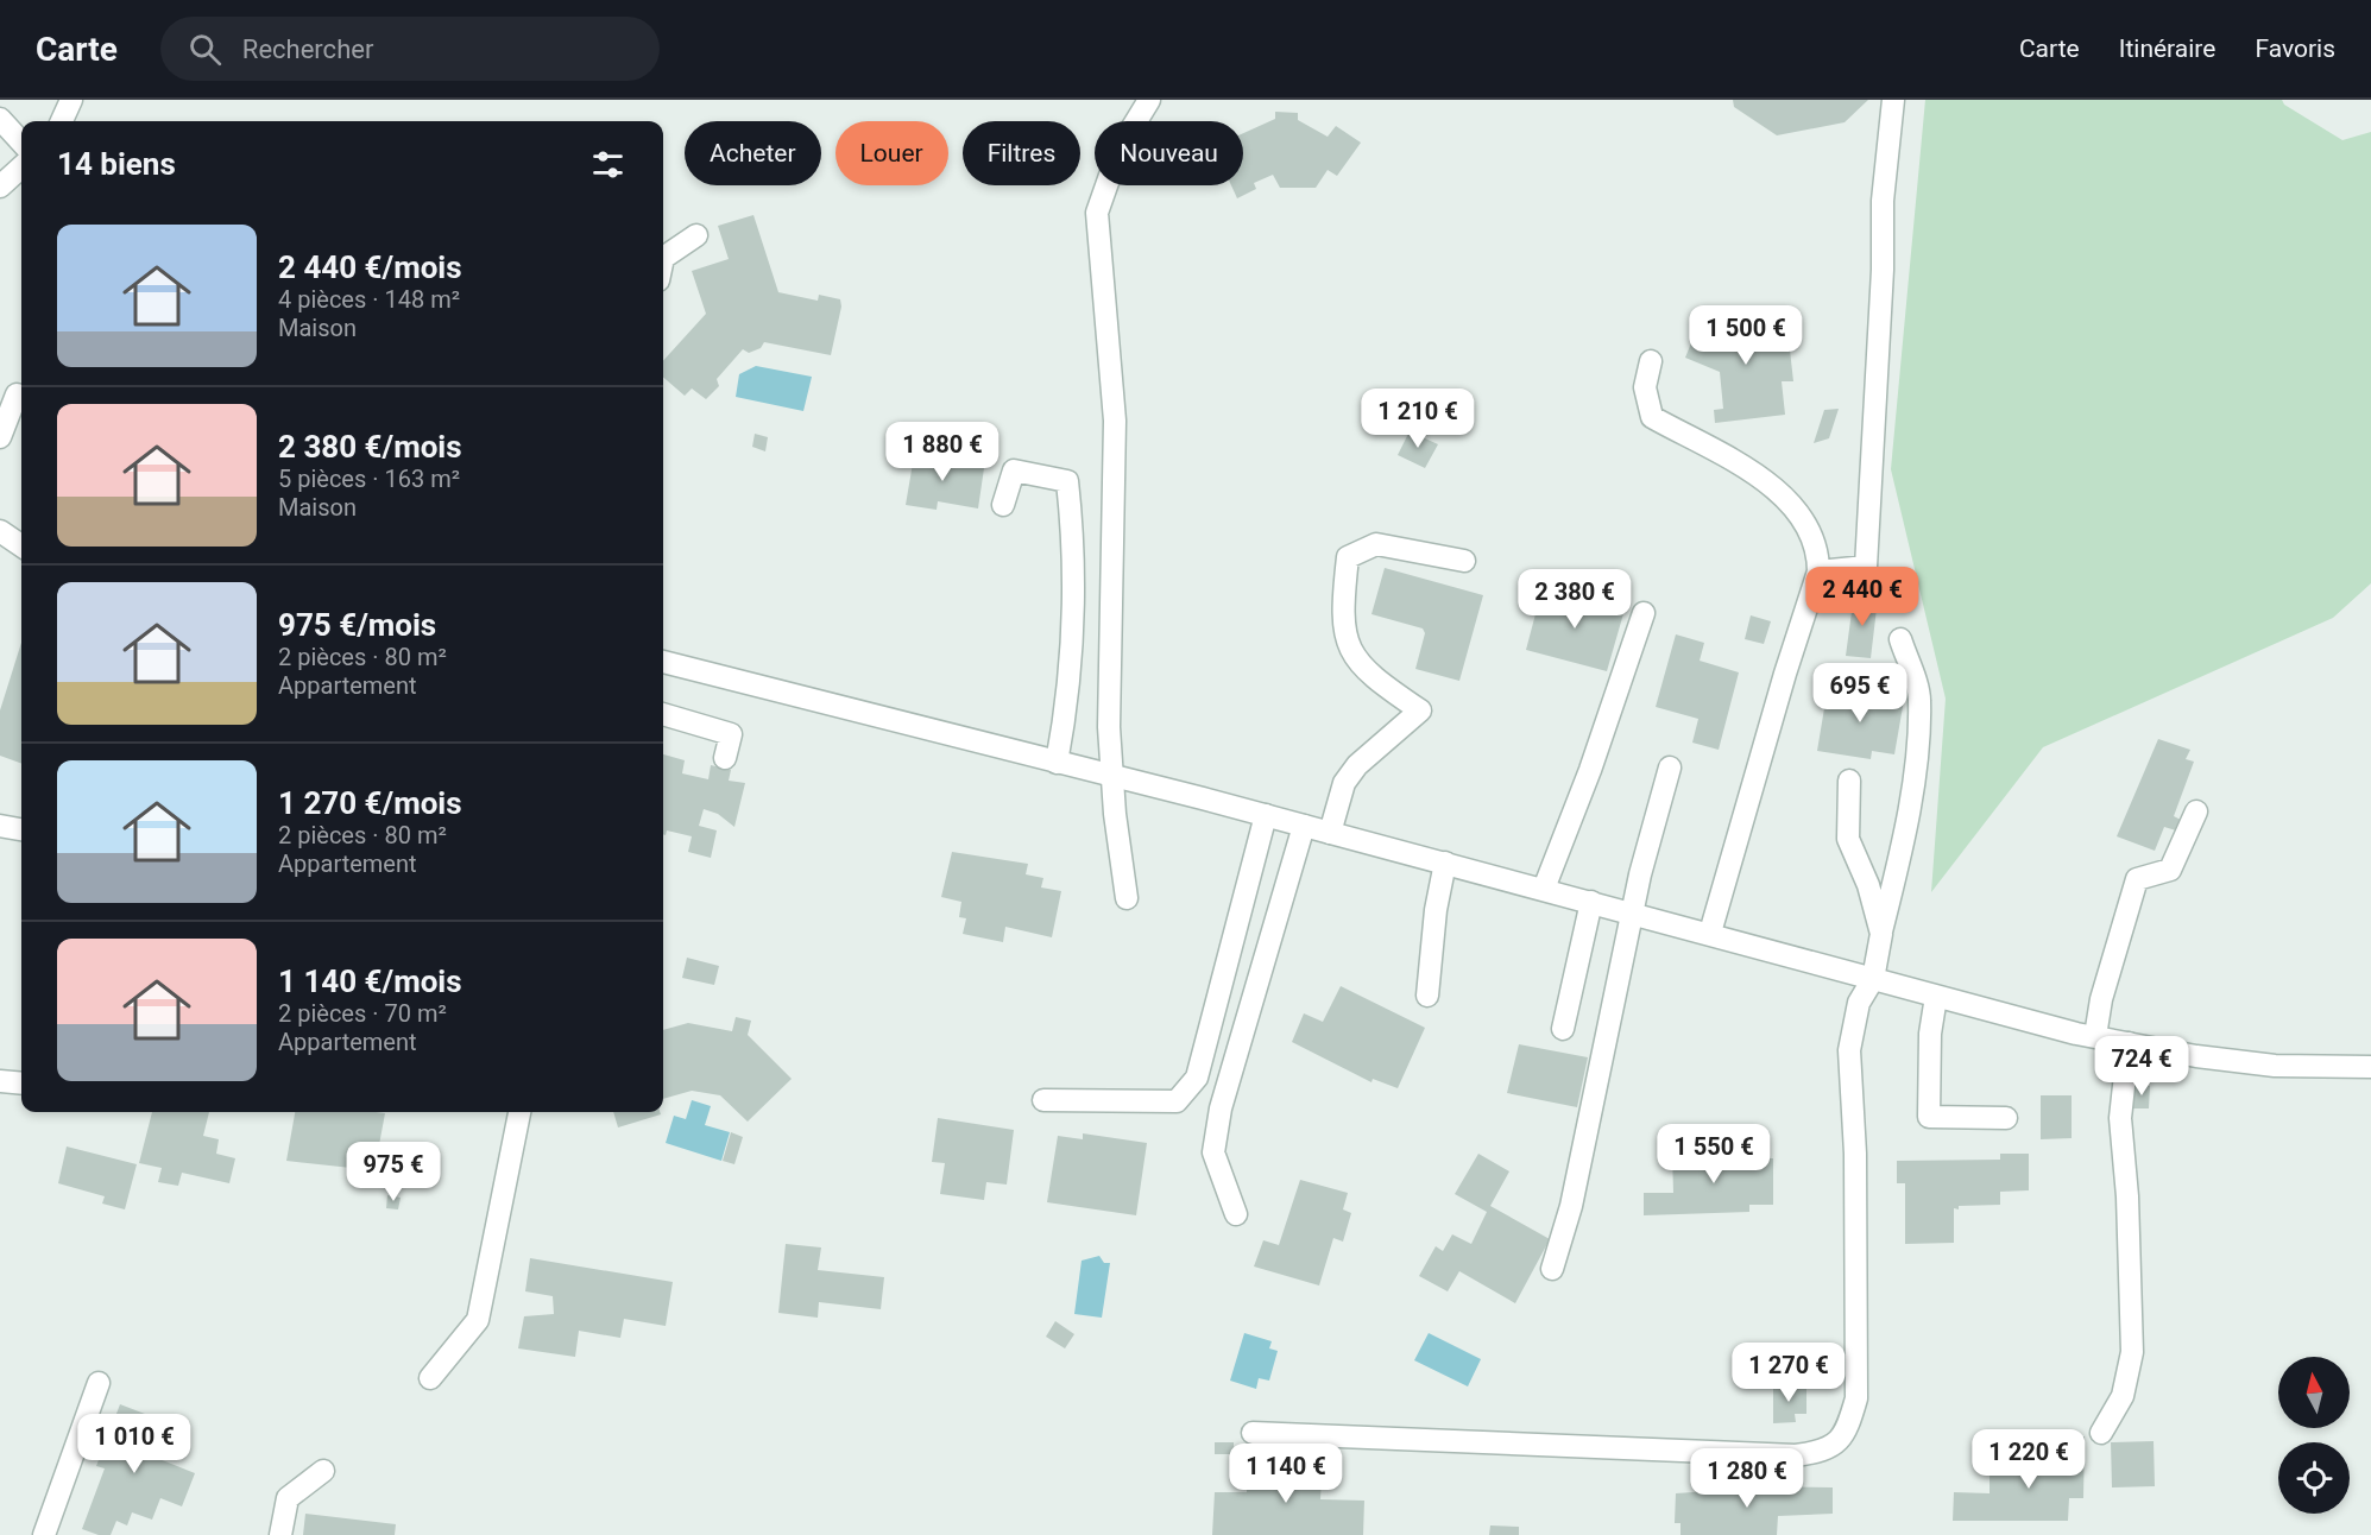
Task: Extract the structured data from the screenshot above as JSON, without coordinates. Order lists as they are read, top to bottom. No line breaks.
{"north":"top","page":{"header":"Carte","search":"Rechercher","nav":["Carte","Itinéraire","Favoris"],"chip":["Acheter","Louer","Filtres","Nouveau"],"heading":"14 biens","list":[{"name":"2 440 €/mois","note":"4 pièces · 148 m² · Maison"},{"name":"2 380 €/mois","note":"5 pièces · 163 m² · Maison"},{"name":"975 €/mois","note":"2 pièces · 80 m² · Appartement"},{"name":"1 270 €/mois","note":"2 pièces · 80 m² · Appartement"},{"name":"1 140 €/mois","note":"2 pièces · 70 m² · Appartement"}],"price":["1 500 €","1 210 €","1 880 €","2 440 €","2 380 €","695 €","724 €","1 550 €","975 €","1 270 €","1 010 €","1 220 €","1 140 €","1 280 €"]}}
